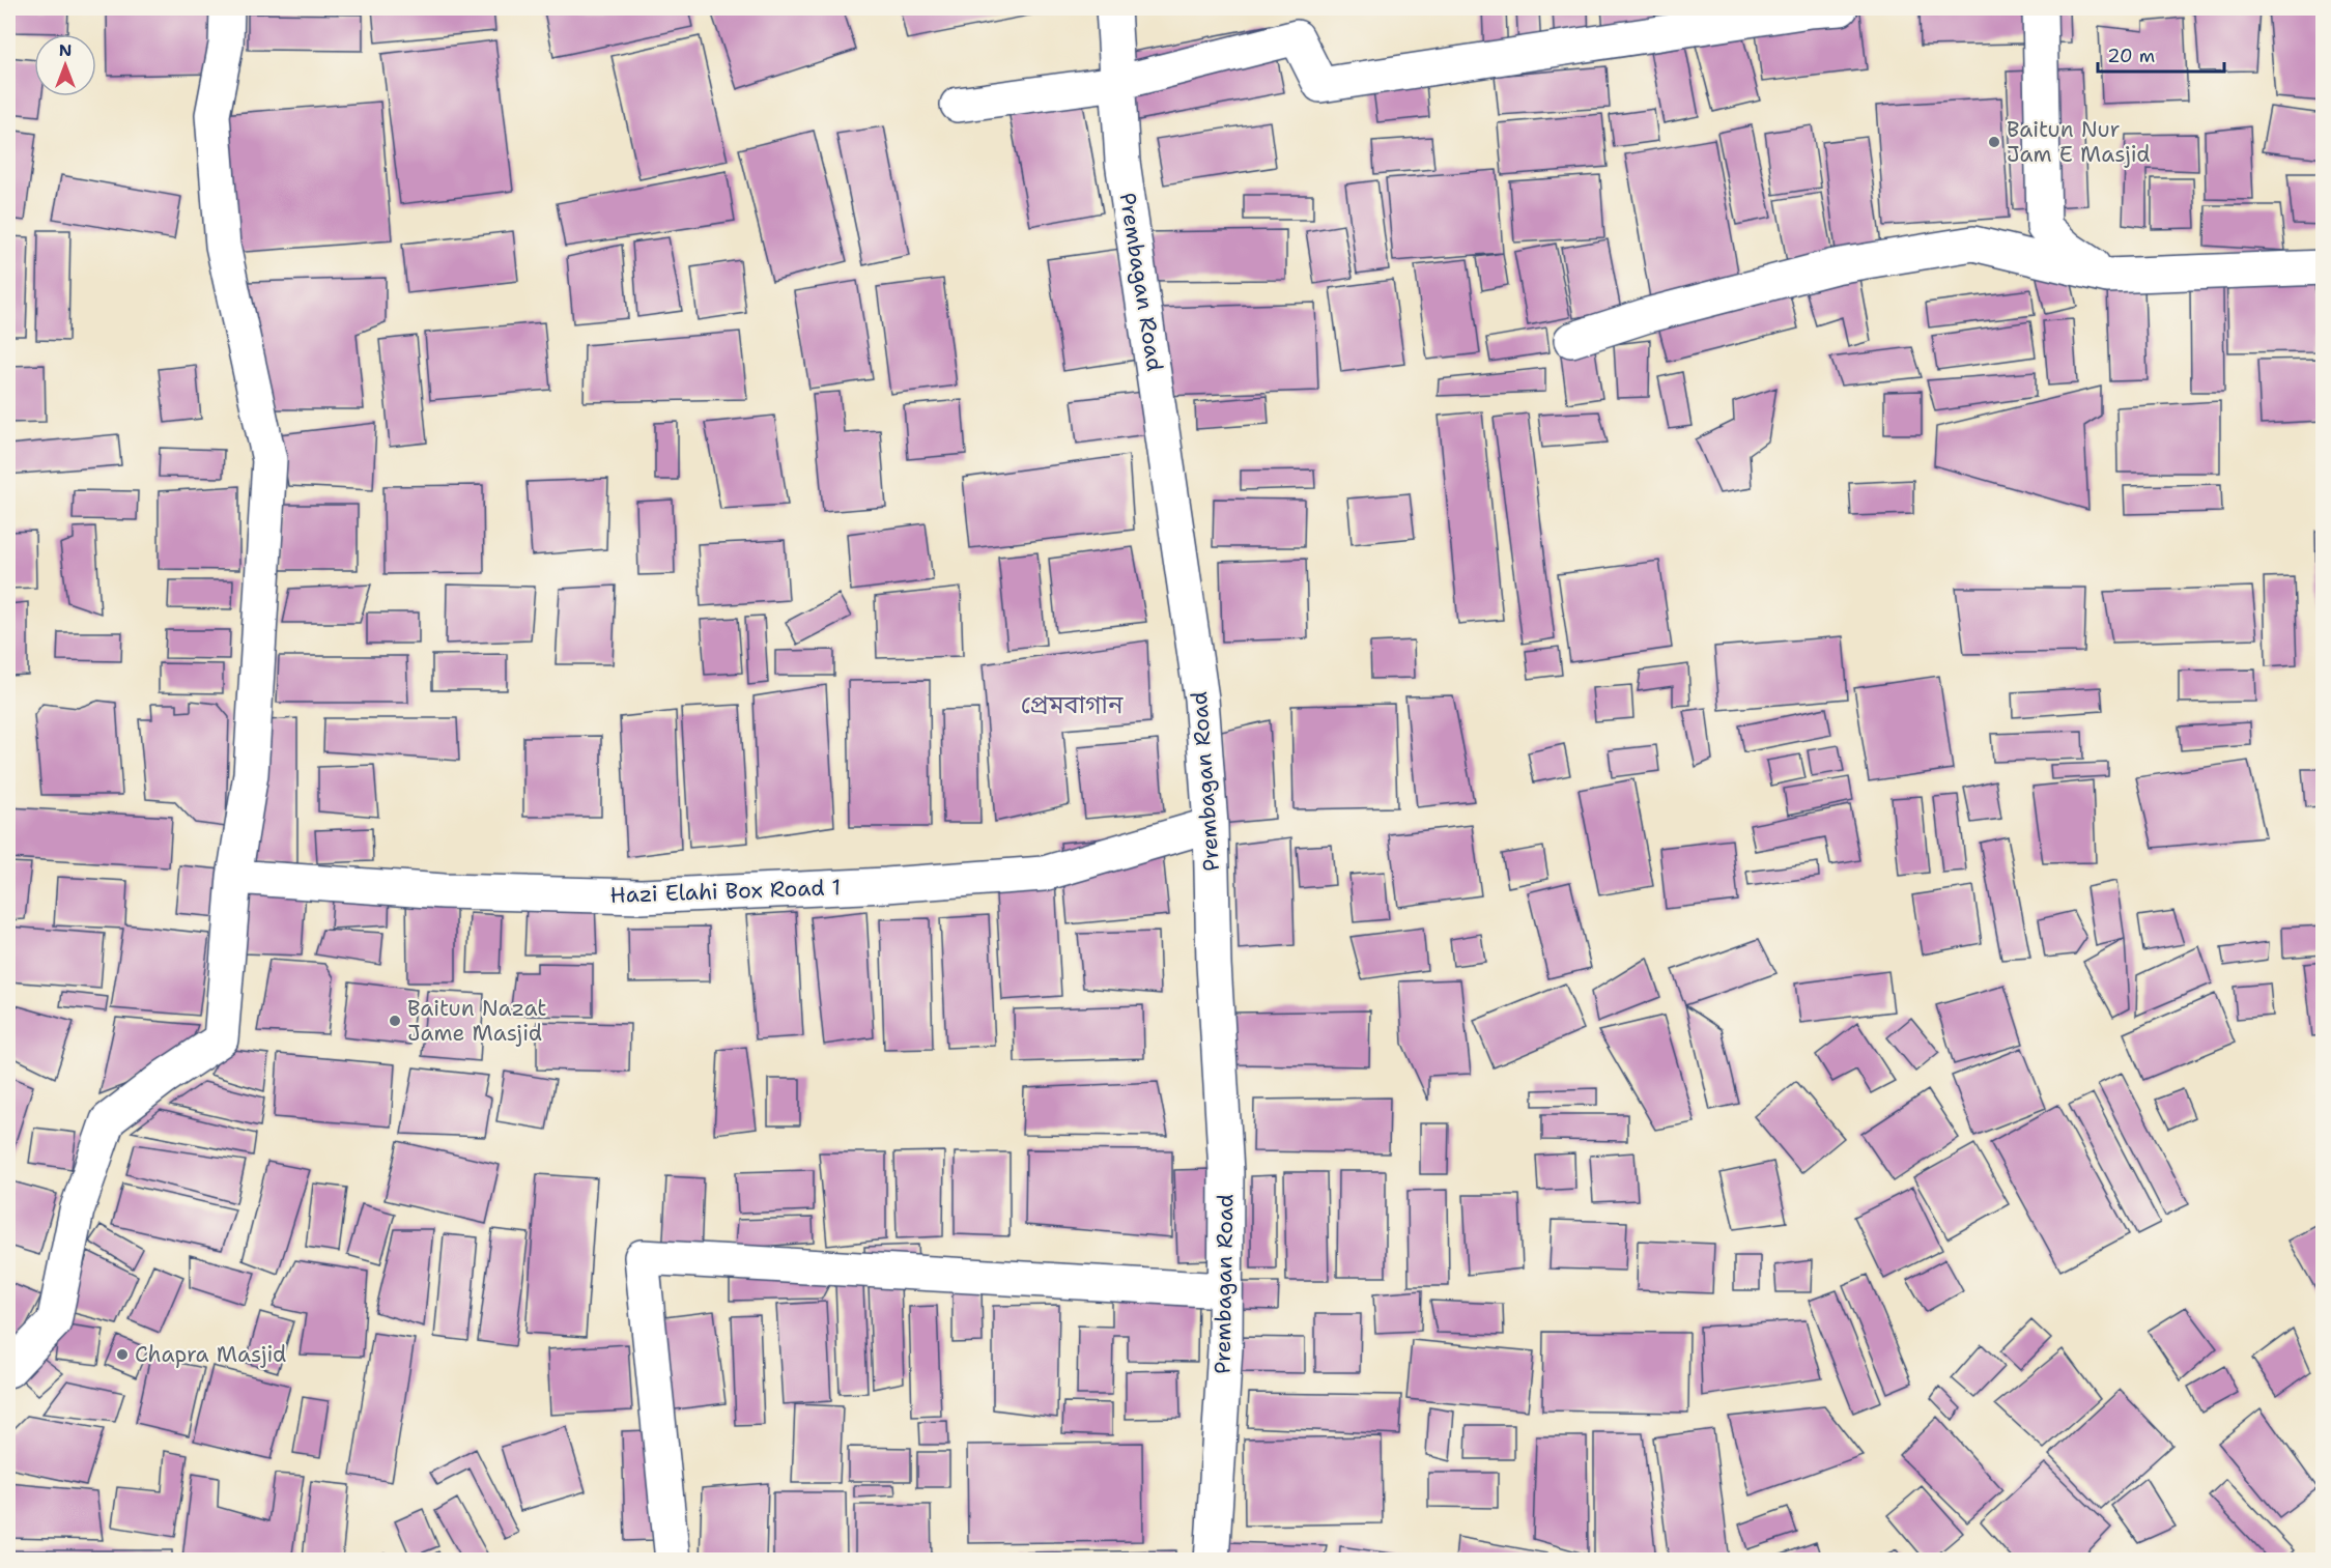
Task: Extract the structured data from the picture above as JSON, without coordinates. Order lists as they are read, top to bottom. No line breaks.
{"streets":{"street":["Prembagan Road","Hazi Elahi Box Road 1"]},"crossings":[["Prembagan Road","Hazi Elahi Box Road 1"]],"districts":["প্রেমবাগান"],"places":["Baitun Nur Jam E Masjid","Baitun Nazat Jame Masjid","Chapra Masjid"],"scale_bar":"20 m","north":"top"}
